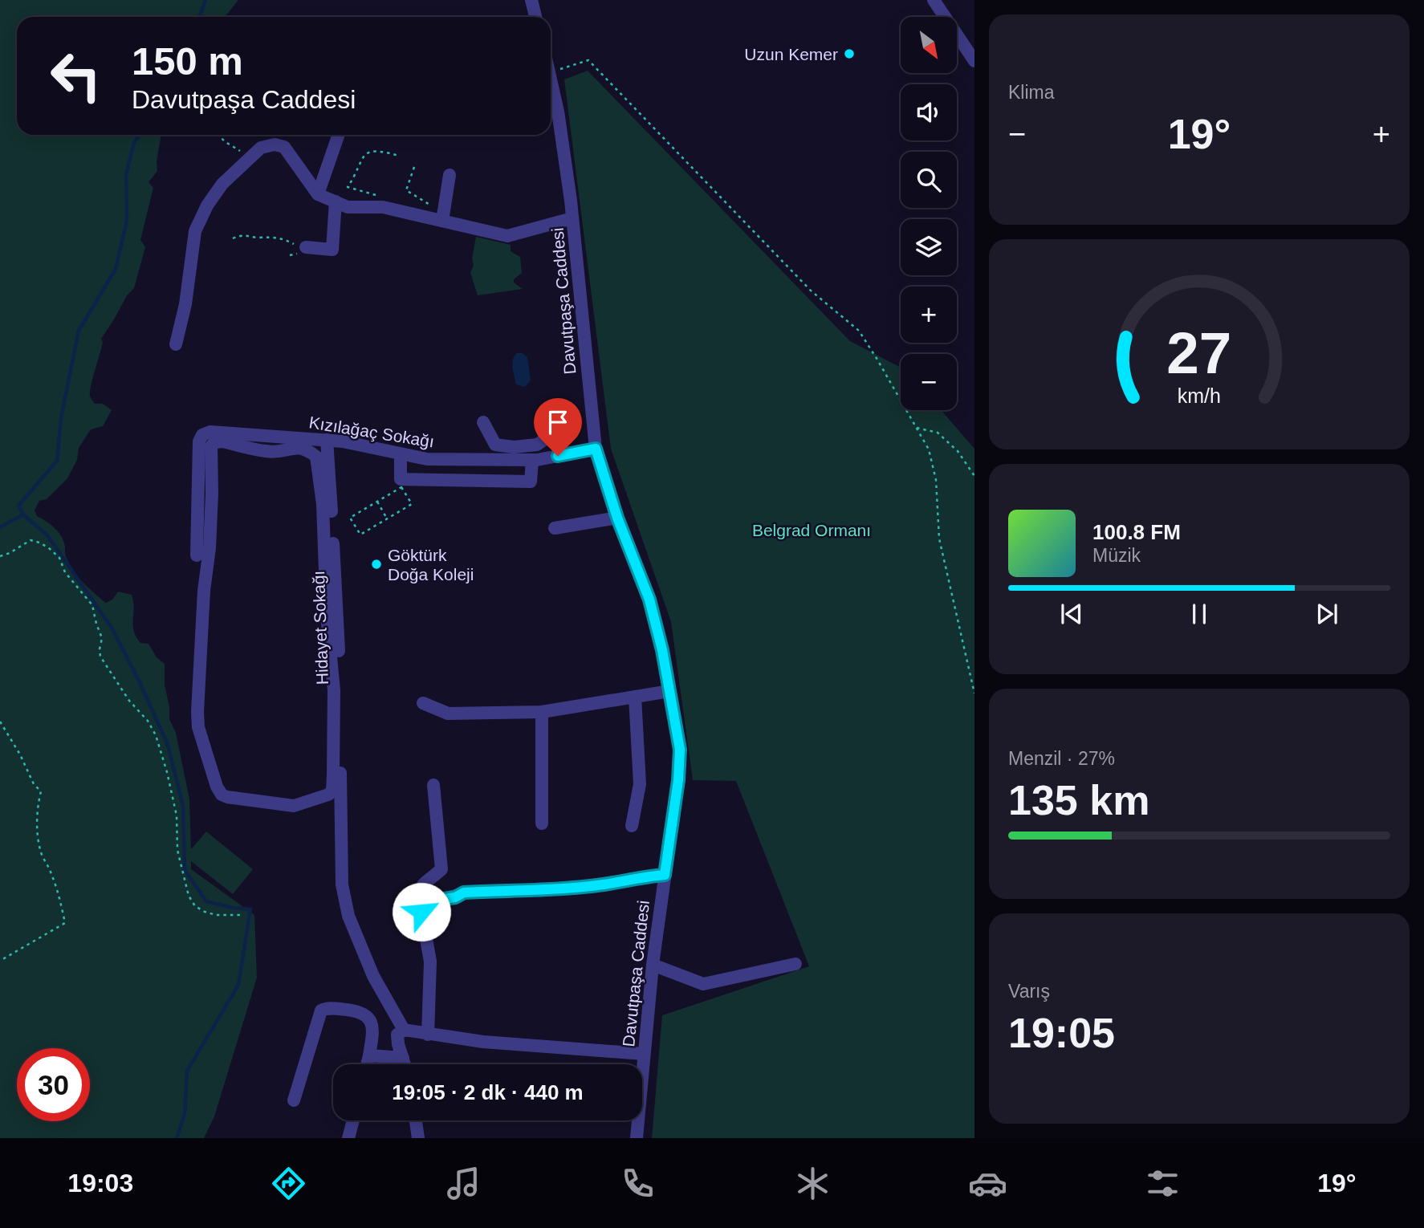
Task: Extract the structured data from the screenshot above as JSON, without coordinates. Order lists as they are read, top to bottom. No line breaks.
{"streets":{"street":["Davutpaşa Caddesi","Kızılağaç Sokağı","Hidayet Sokağı"]},"crossings":[["Davutpaşa Caddesi","Kızılağaç Sokağı"],["Kızılağaç Sokağı","Hidayet Sokağı"]],"parks":["Belgrad Ormanı"],"places":["Uzun Kemer","Göktürk Doğa Koleji"],"north":"bottom right","page":{"tile":["Klima",["Menzil · 27%","135 km"],["Varış","19:05"]],"map_buttons":["+","−"],"turn":["150 m","Davutpaşa Caddesi"],"heat":["−","19°","+"],"song":["100.8 FM","Müzik"],"limit":"30","trip":"19:05 · 2 dk · 440 m","tabs":["19:03","19°"],"gauge":["27","km/h"]}}
